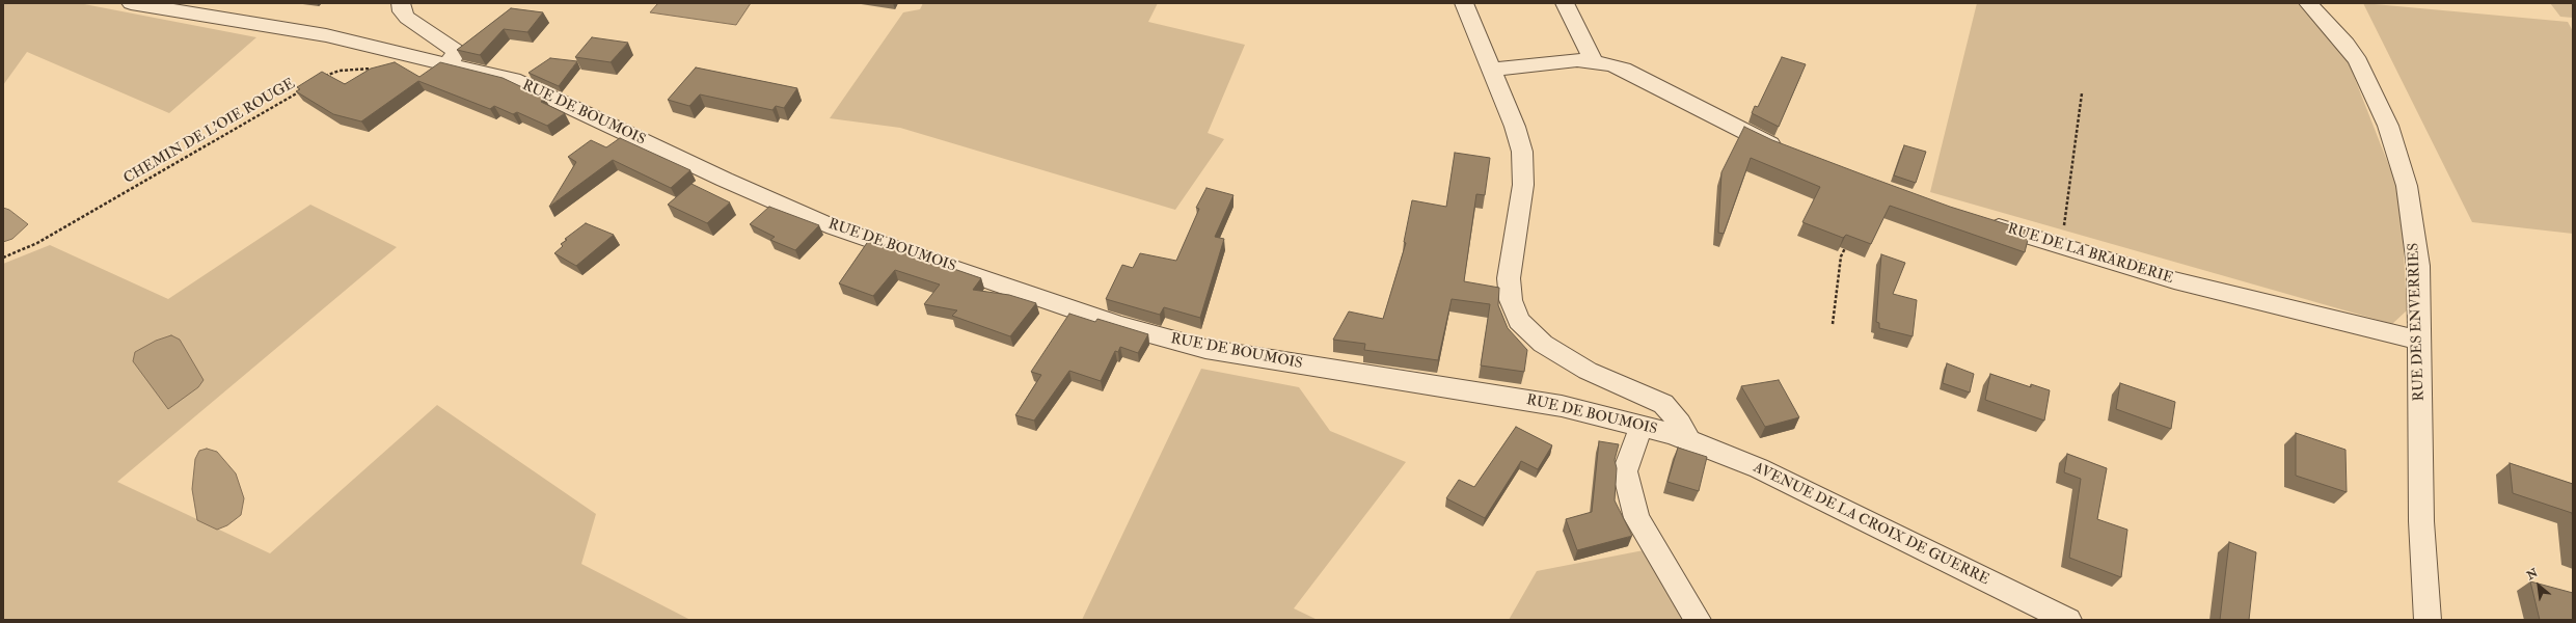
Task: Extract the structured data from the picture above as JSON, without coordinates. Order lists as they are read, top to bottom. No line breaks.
{"streets":{"street":["RUE DE BOUMOIS","RUE DE LA BRARDERIE","RUE DES ENVERRIES","AVENUE DE LA CROIX DE GUERRE"],"path":["CHEMIN DE L'OIE ROUGE"]},"crossings":[["RUE DE BOUMOIS","AVENUE DE LA CROIX DE GUERRE"],["RUE DE LA BRARDERIE","RUE DES ENVERRIES"]],"north":"top left"}
